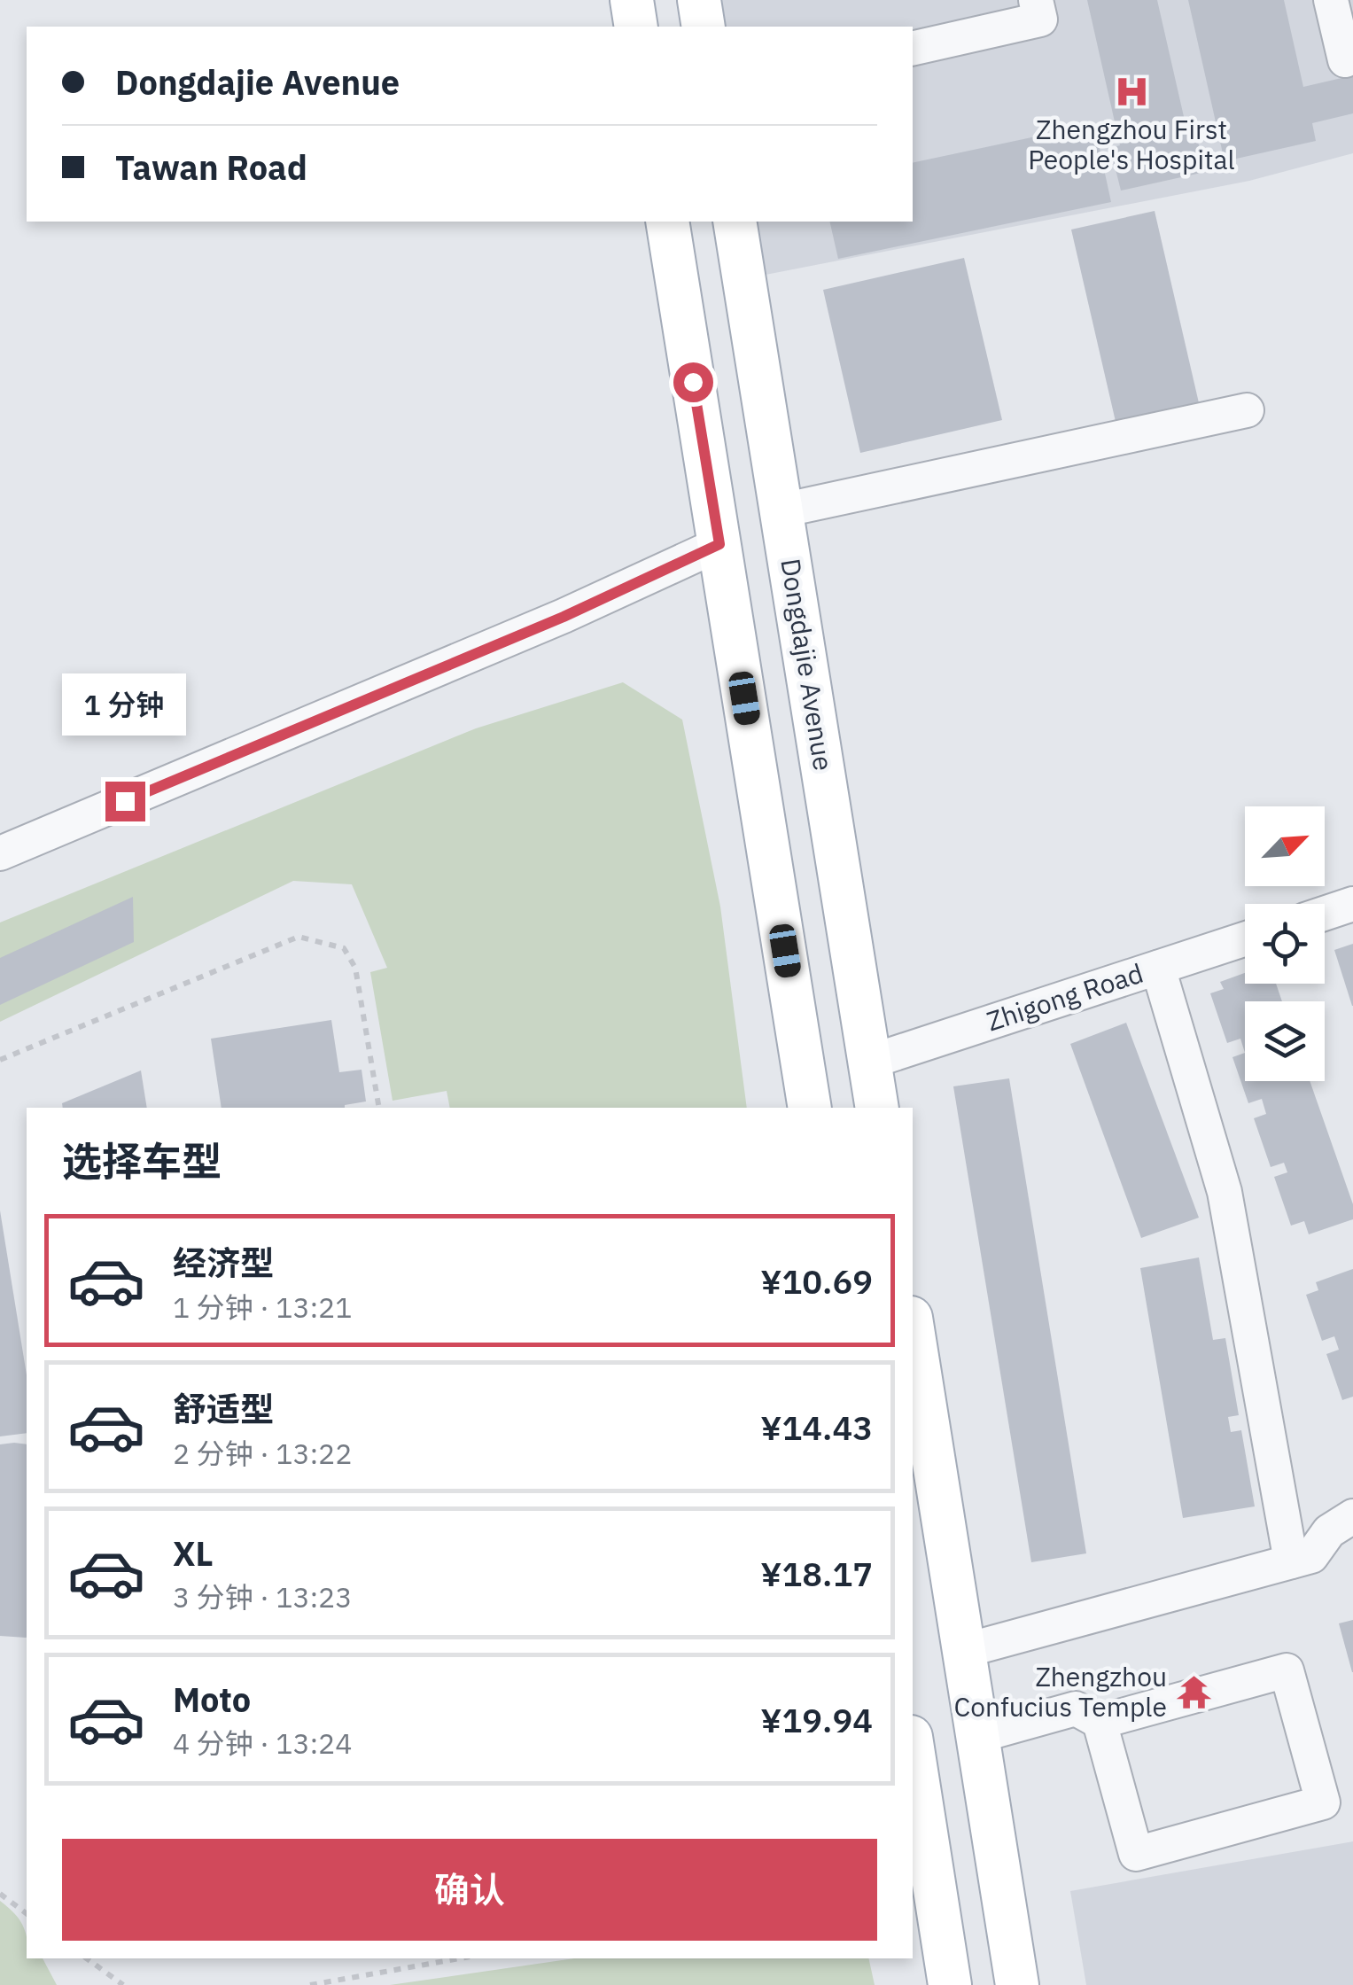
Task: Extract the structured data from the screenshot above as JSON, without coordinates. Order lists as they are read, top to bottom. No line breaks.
{"streets":{"main road":["Dongdajie Avenue"],"street":["Zhigong Road"]},"crossings":[["Dongdajie Avenue","Zhigong Road"]],"places":{"hospital":["Zhengzhou First People's Hospital"],"temple":["Zhengzhou Confucius Temple"]},"north":"top right","page":{"banner":["Dongdajie Avenue","Tawan Road"],"bubble":"1 分钟","heading":"选择车型","list":[{"name":"经济型","note":"1 分钟 · 13:21","value":"¥10.69"},{"name":"舒适型","note":"2 分钟 · 13:22","value":"¥14.43"},{"name":"XL","note":"3 分钟 · 13:23","value":"¥18.17"},{"name":"Moto","note":"4 分钟 · 13:24","value":"¥19.94"}],"buttons":"确认"}}
